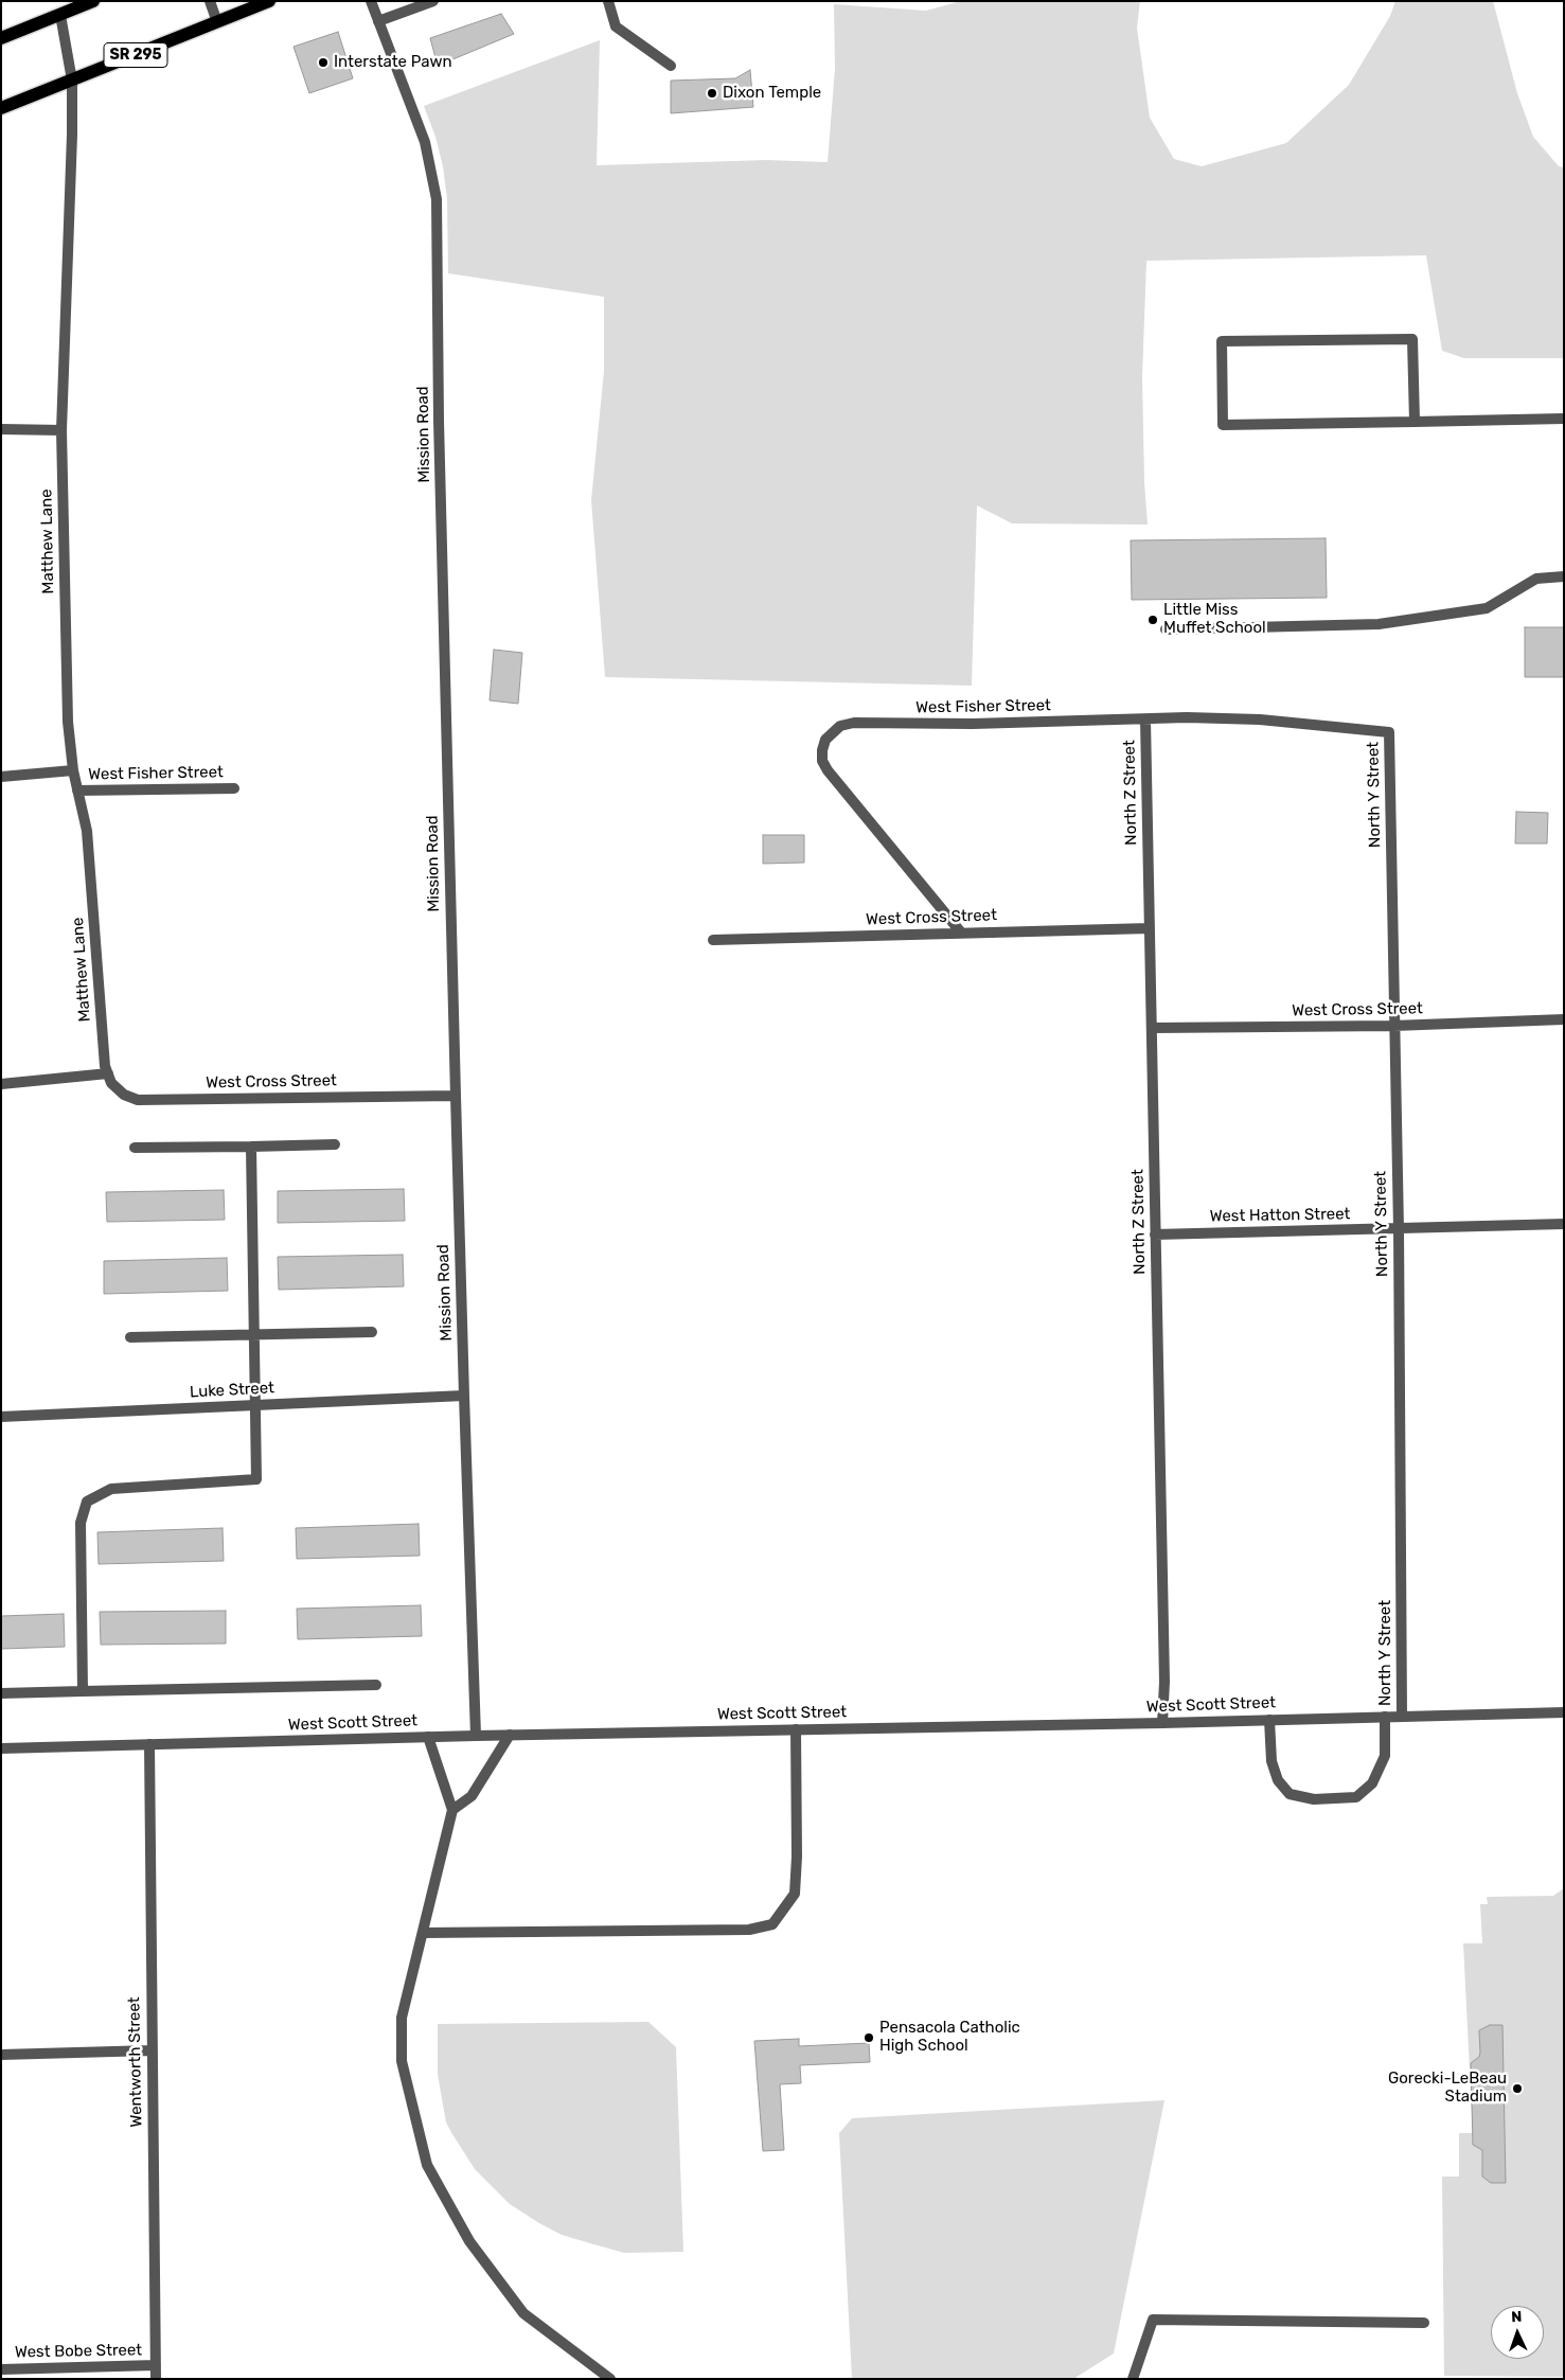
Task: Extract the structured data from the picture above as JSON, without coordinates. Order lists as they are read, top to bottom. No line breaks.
{"streets":{"main road":["SR 295"],"street":["Mission Road","Matthew Lane","West Fisher Street","North Z Street","North Y Street","West Cross Street","West Hatton Street","Luke Street","West Scott Street","Wentworth Street","West Bobe Street"]},"crossings":[["SR 295","Matthew Lane"],["Mission Road","West Cross Street"],["Mission Road","Luke Street"],["Mission Road","West Scott Street"],["Matthew Lane","West Fisher Street"],["Matthew Lane","West Cross Street"],["West Fisher Street","North Z Street"],["West Fisher Street","North Y Street"],["West Fisher Street","West Cross Street"],["North Z Street","West Cross Street"],["North Z Street","West Hatton Street"],["North Z Street","West Scott Street"],["North Y Street","West Cross Street"],["North Y Street","West Hatton Street"],["North Y Street","West Scott Street"],["West Scott Street","Wentworth Street"],["Wentworth Street","West Bobe Street"]],"places":["Interstate Pawn","Dixon Temple","Little Miss Muffet School","Pensacola Catholic High School","Gorecki-LeBeau Stadium"],"north":"top"}
